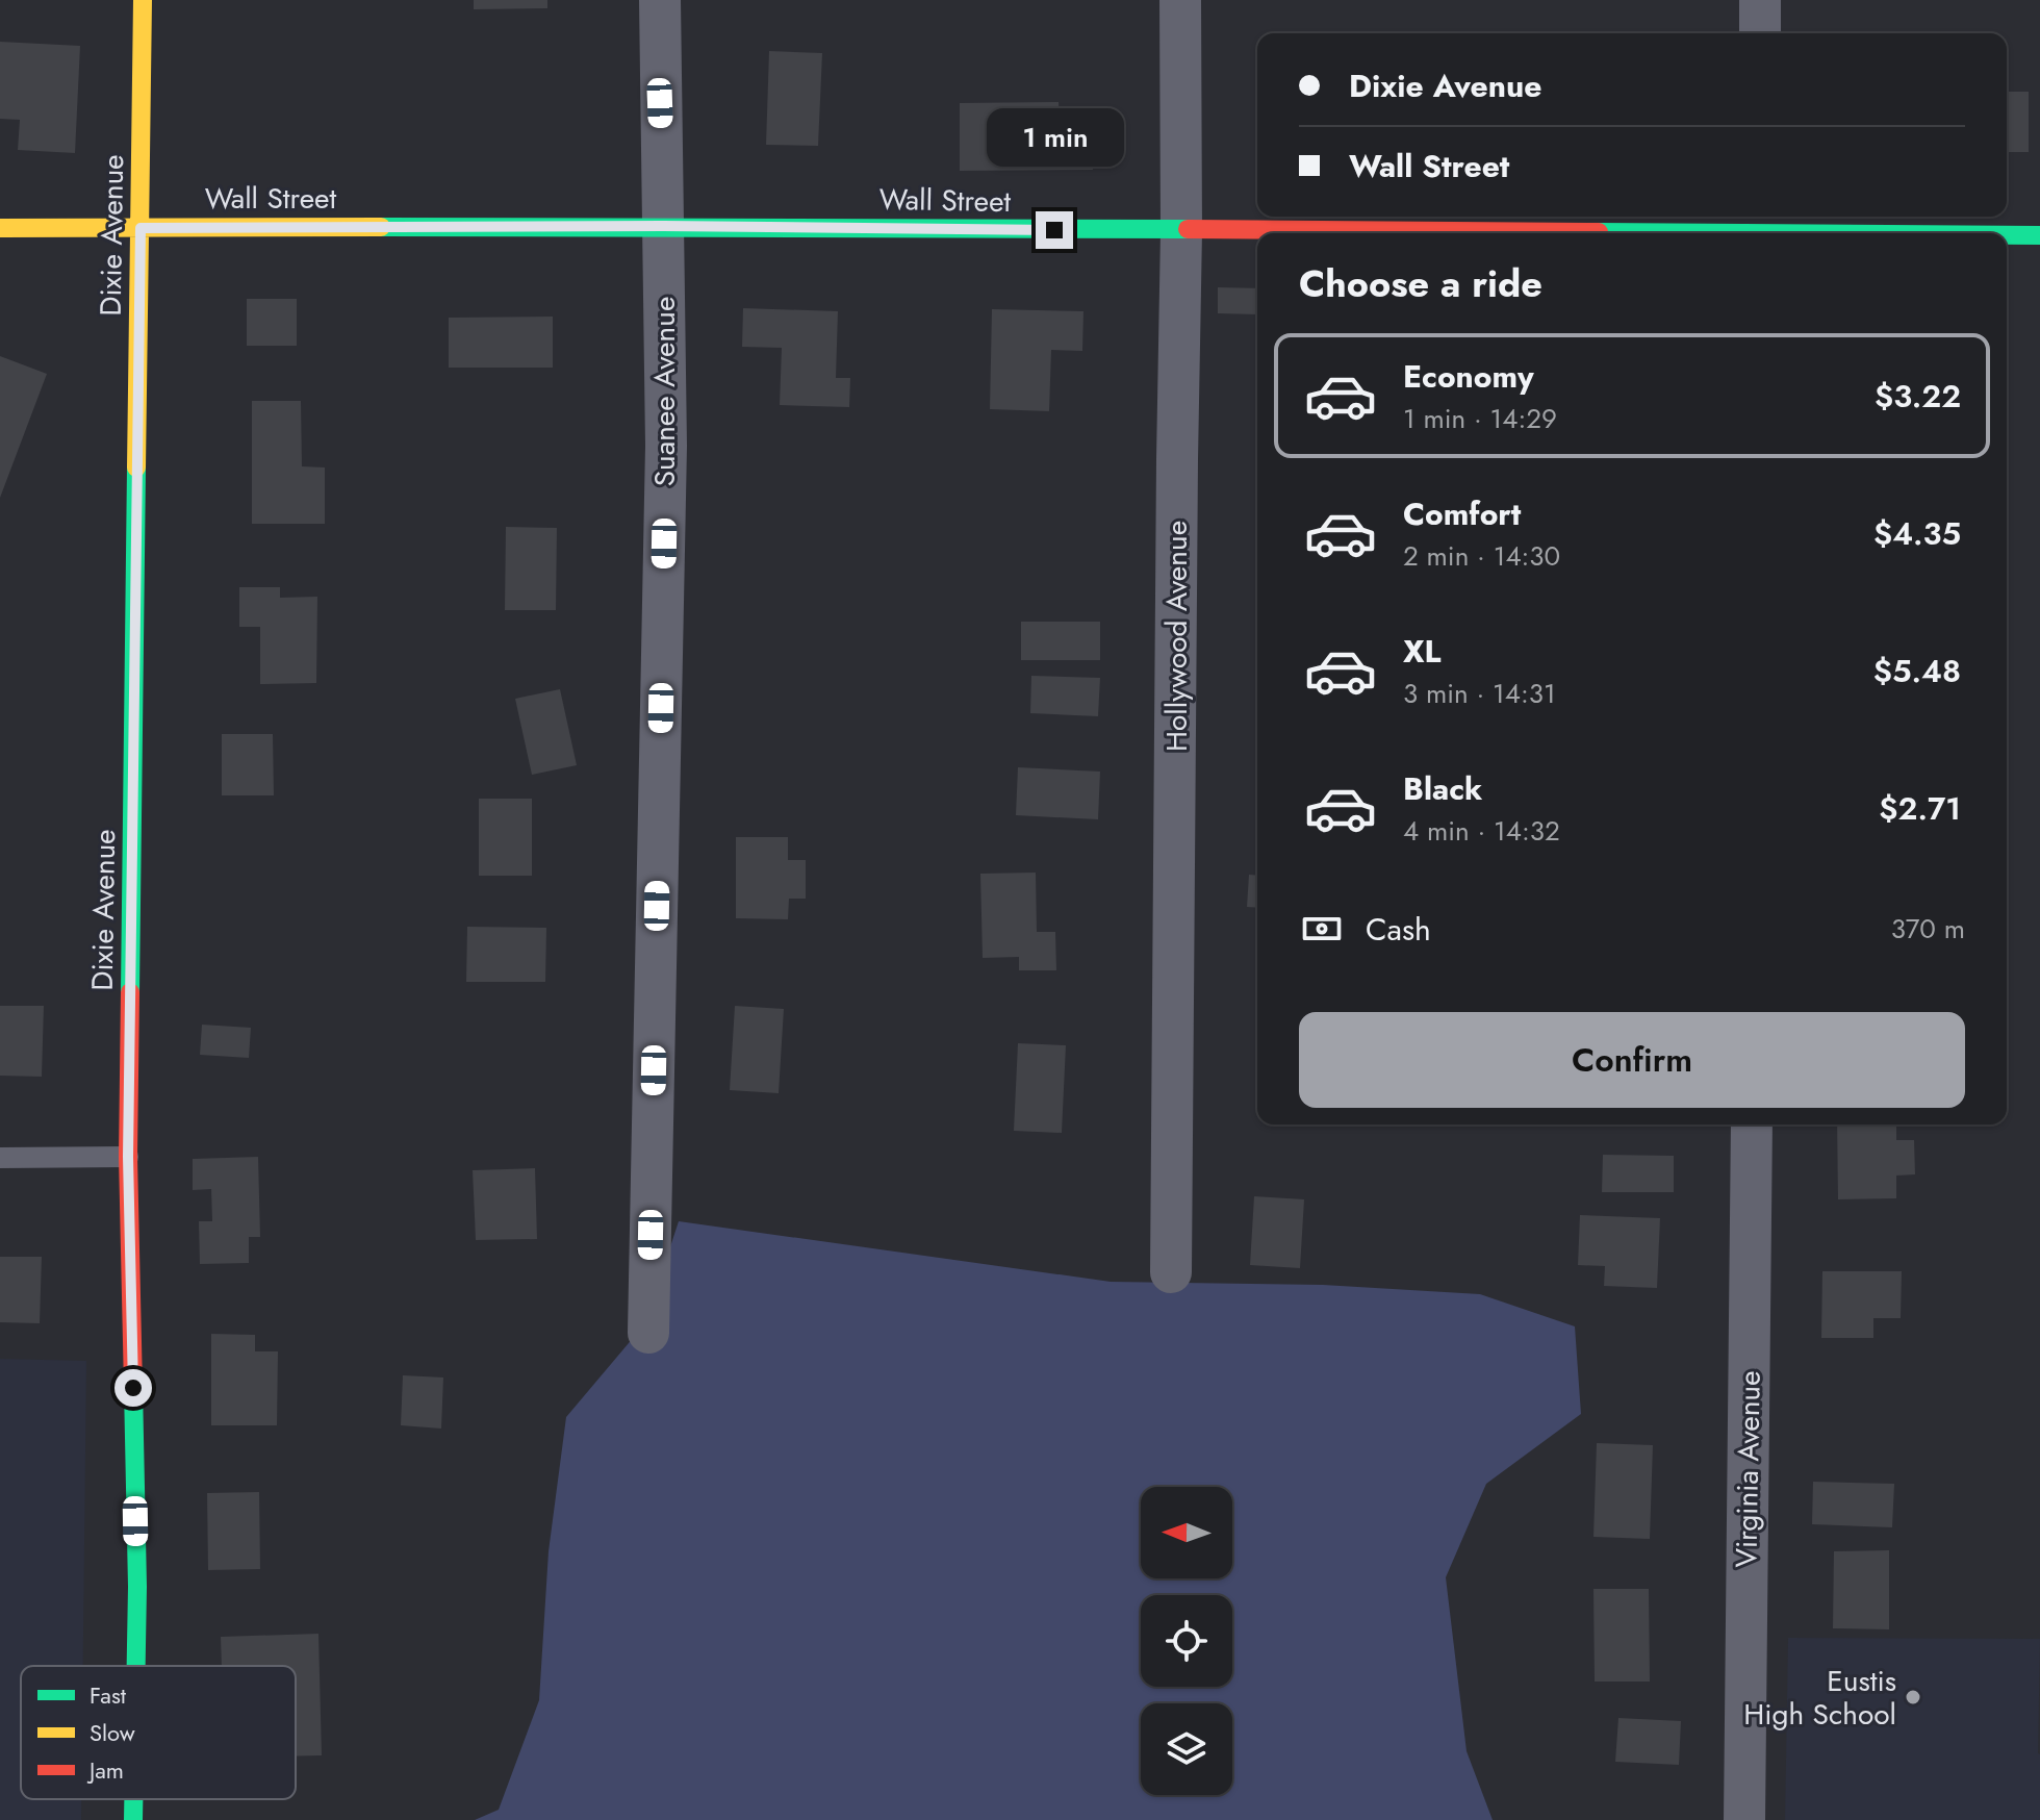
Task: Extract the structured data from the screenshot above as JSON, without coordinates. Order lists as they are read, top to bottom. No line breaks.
{"streets":{"street":["Wall Street","Dixie Avenue","Suanee Avenue","Hollywood Avenue","Virginia Avenue"]},"crossings":[["Wall Street","Dixie Avenue"],["Wall Street","Suanee Avenue"],["Wall Street","Hollywood Avenue"]],"places":["Eustis High School"],"legend":["Fast","Slow","Jam"],"north":"left","page":{"banner":["Dixie Avenue","Wall Street"],"bubble":"1 min","heading":"Choose a ride","list":[{"name":"Economy","note":"1 min · 14:29","value":"$3.22"},{"name":"Comfort","note":"2 min · 14:30","value":"$4.35"},{"name":"XL","note":"3 min · 14:31","value":"$5.48"},{"name":"Black","note":"4 min · 14:32","value":"$2.71"}],"pay":["Cash","370 m"],"buttons":"Confirm"}}
